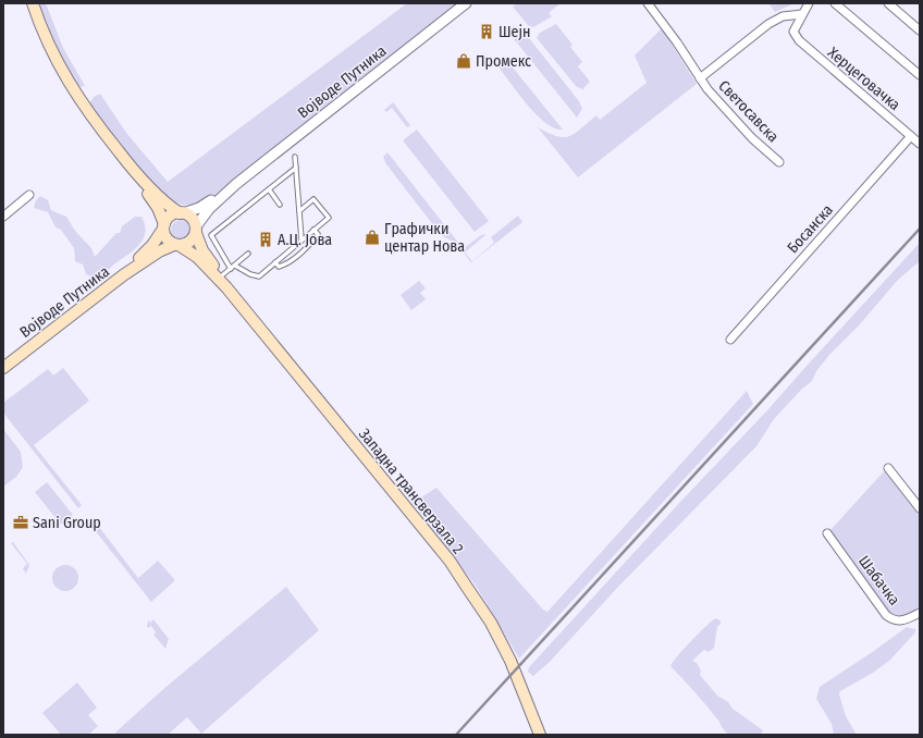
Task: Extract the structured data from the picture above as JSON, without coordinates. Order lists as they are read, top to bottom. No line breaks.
{"streets":{"main road":["Војводе Путника","Западна трансверзала 2"],"street":["Херцеговачка","Светосавска","Босанска","Шабачка"]},"crossings":[["Херцеговачка","Светосавска"],["Херцеговачка","Босанска"],["Војводе Путника","Западна трансверзала 2"]],"places":{"building":["Шејн","А.Ц. Јова"],"shop":["Промекс","Графички центар Нова"],"office":["Sani Group"]}}
